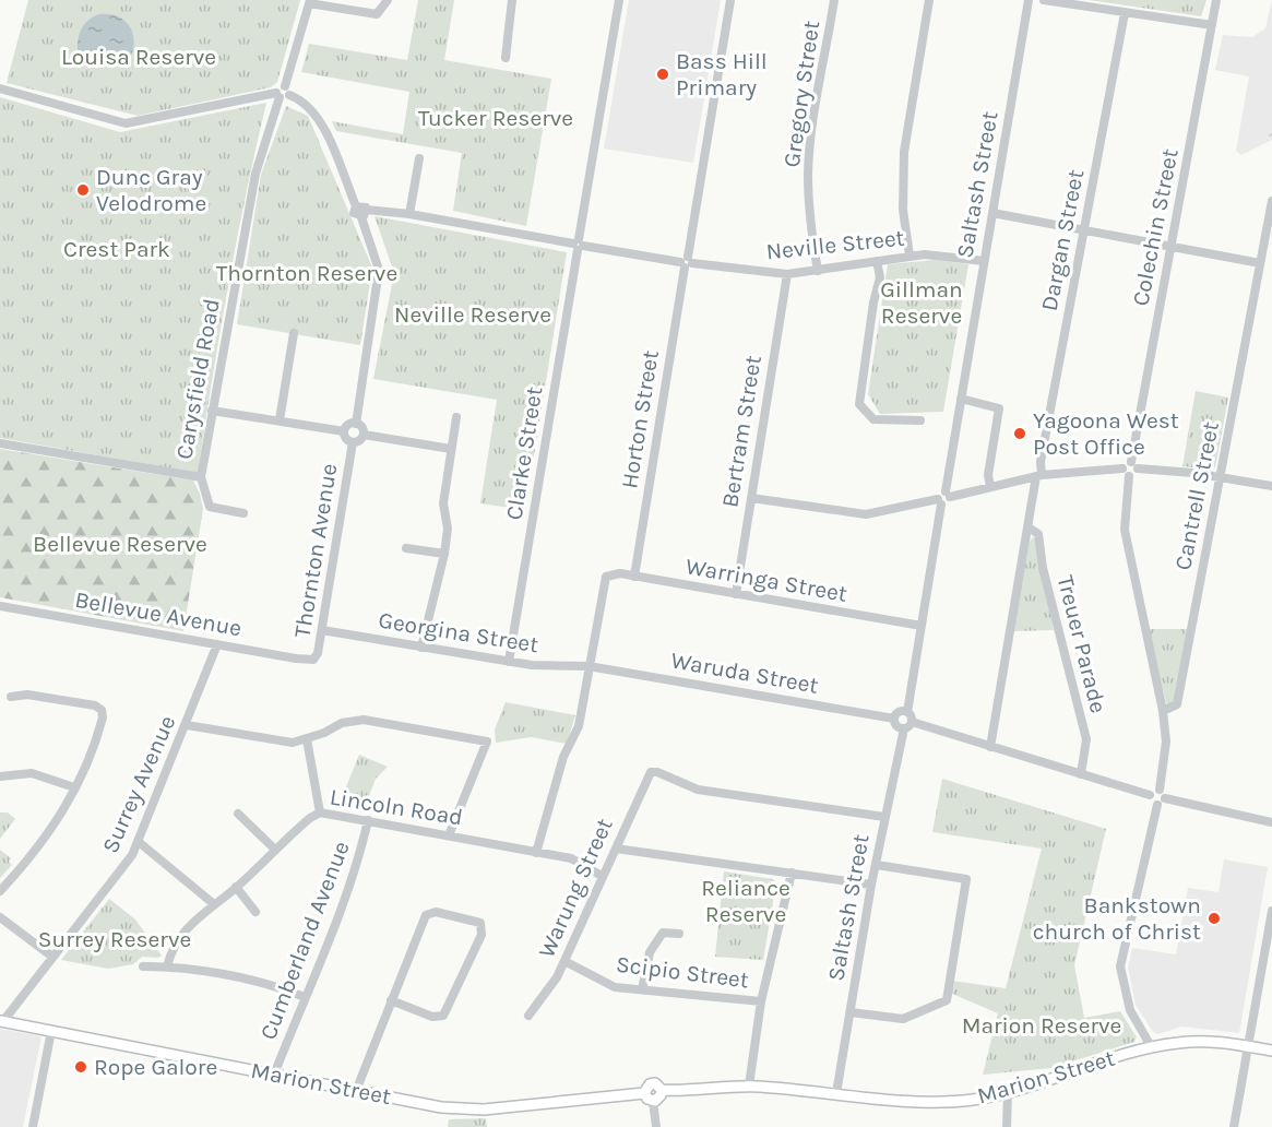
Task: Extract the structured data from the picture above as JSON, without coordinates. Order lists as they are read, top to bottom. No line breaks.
{"streets":{"main road":["Marion Street"],"street":["Gregory Street","Saltash Street","Colechin Street","Dargan Street","Neville Street","Carysfield Road","Horton Street","Bertram Street","Clarke Street","Cantrell Street","Thornton Avenue","Warringa Street","Bellevue Avenue","Georgina Street","Treuer Parade","Waruda Street","Surrey Avenue","Lincoln Road","Warung Street","Cumberland Avenue","Scipio Street"]},"crossings":[["Gregory Street","Neville Street"],["Saltash Street","Neville Street"],["Saltash Street","Waruda Street"],["Saltash Street","Warung Street"],["Saltash Street","Marion Street"],["Dargan Street","Treuer Parade"],["Neville Street","Horton Street"],["Neville Street","Bertram Street"],["Neville Street","Clarke Street"],["Horton Street","Warringa Street"],["Bertram Street","Warringa Street"],["Clarke Street","Georgina Street"],["Thornton Avenue","Bellevue Avenue"],["Thornton Avenue","Georgina Street"],["Warringa Street","Georgina Street"],["Warringa Street","Waruda Street"],["Warringa Street","Lincoln Road"],["Bellevue Avenue","Surrey Avenue"],["Georgina Street","Waruda Street"],["Surrey Avenue","Marion Street"],["Lincoln Road","Warung Street"],["Lincoln Road","Cumberland Avenue"],["Warung Street","Scipio Street"],["Cumberland Avenue","Marion Street"]],"parks":["Louisa Reserve","Tucker Reserve","Crest Park","Thornton Reserve","Gillman Reserve","Neville Reserve","Bellevue Reserve","Reliance Reserve","Surrey Reserve","Marion Reserve"],"places":["Bass Hill Primary","Dunc Gray Velodrome","Yagoona West Post Office","Bankstown church of Christ","Rope Galore"]}
